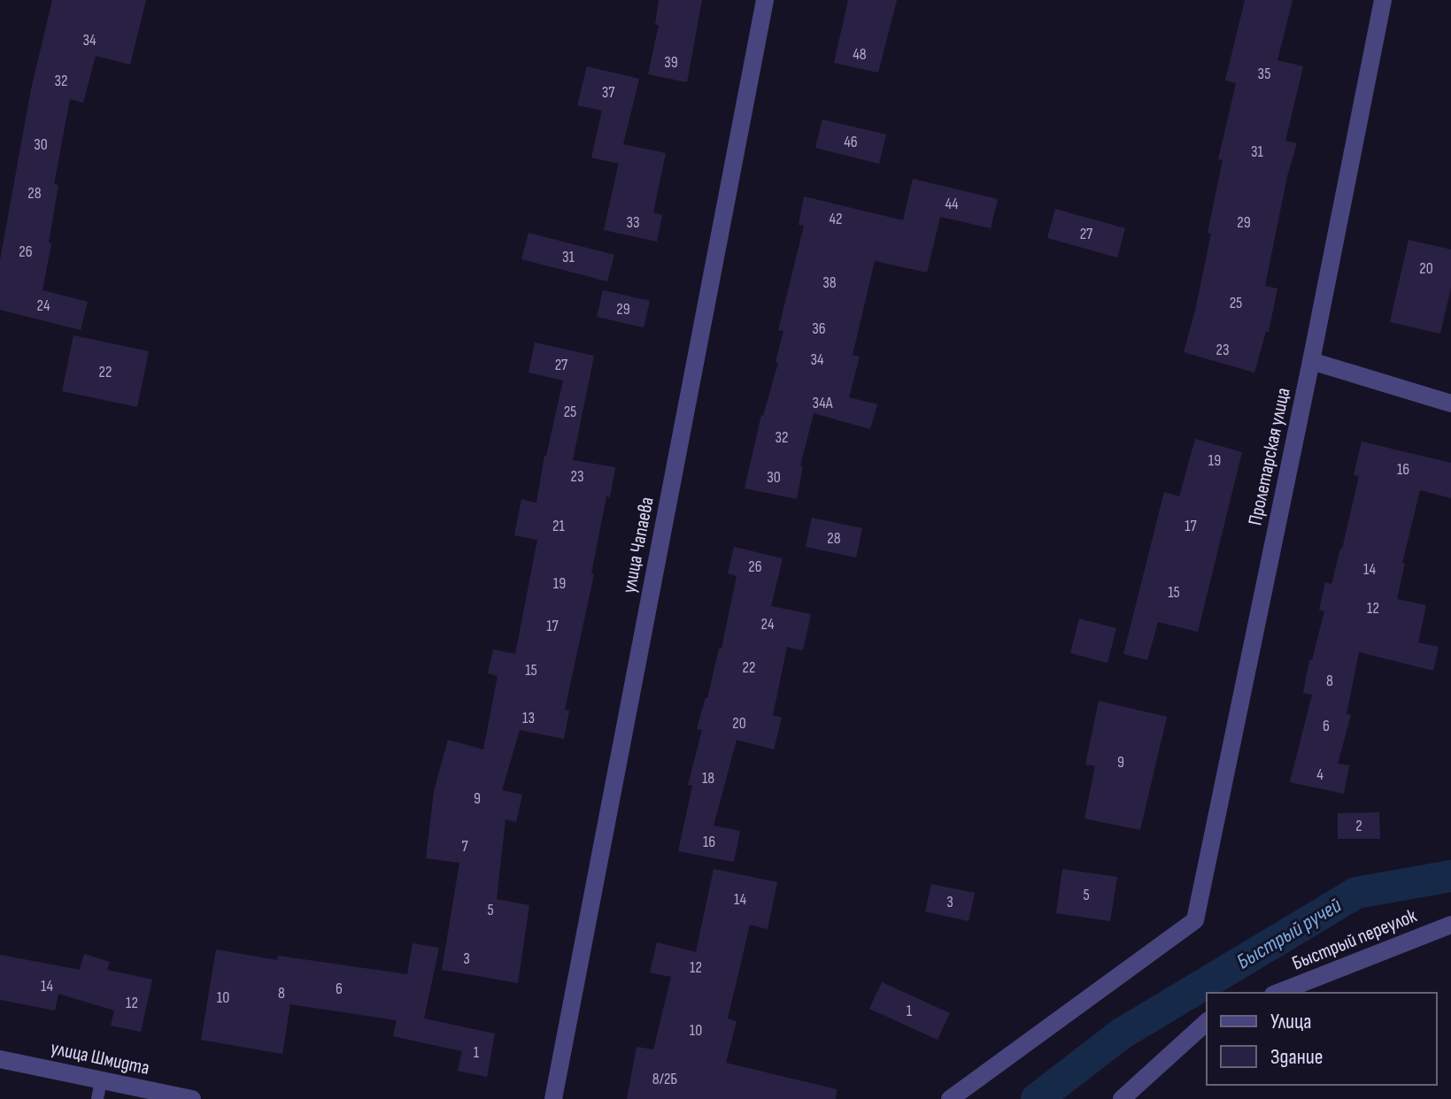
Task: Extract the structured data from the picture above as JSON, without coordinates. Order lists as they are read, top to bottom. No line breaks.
{"streets":{"street":["Пролетарская улица","улица Чапаева","Быстрый переулок","улица Шмидта"]},"water":["Быстрый ручей"],"house_numbers":["34","48","39","35","32","37","46","30","31","28","44","42","33","29","27","26","31","20","38","25","24","29","36","23","34","27","22","34А","25","32","19","16","23","30","21","17","28","26","14","19","15","12","24","17","22","15","8","13","20","6","9","4","18","9","2","16","7","5","14","3","5","3","12","14","6","8","10","12","1","10","1","8/2Б"],"legend":["Улица","Здание"]}
